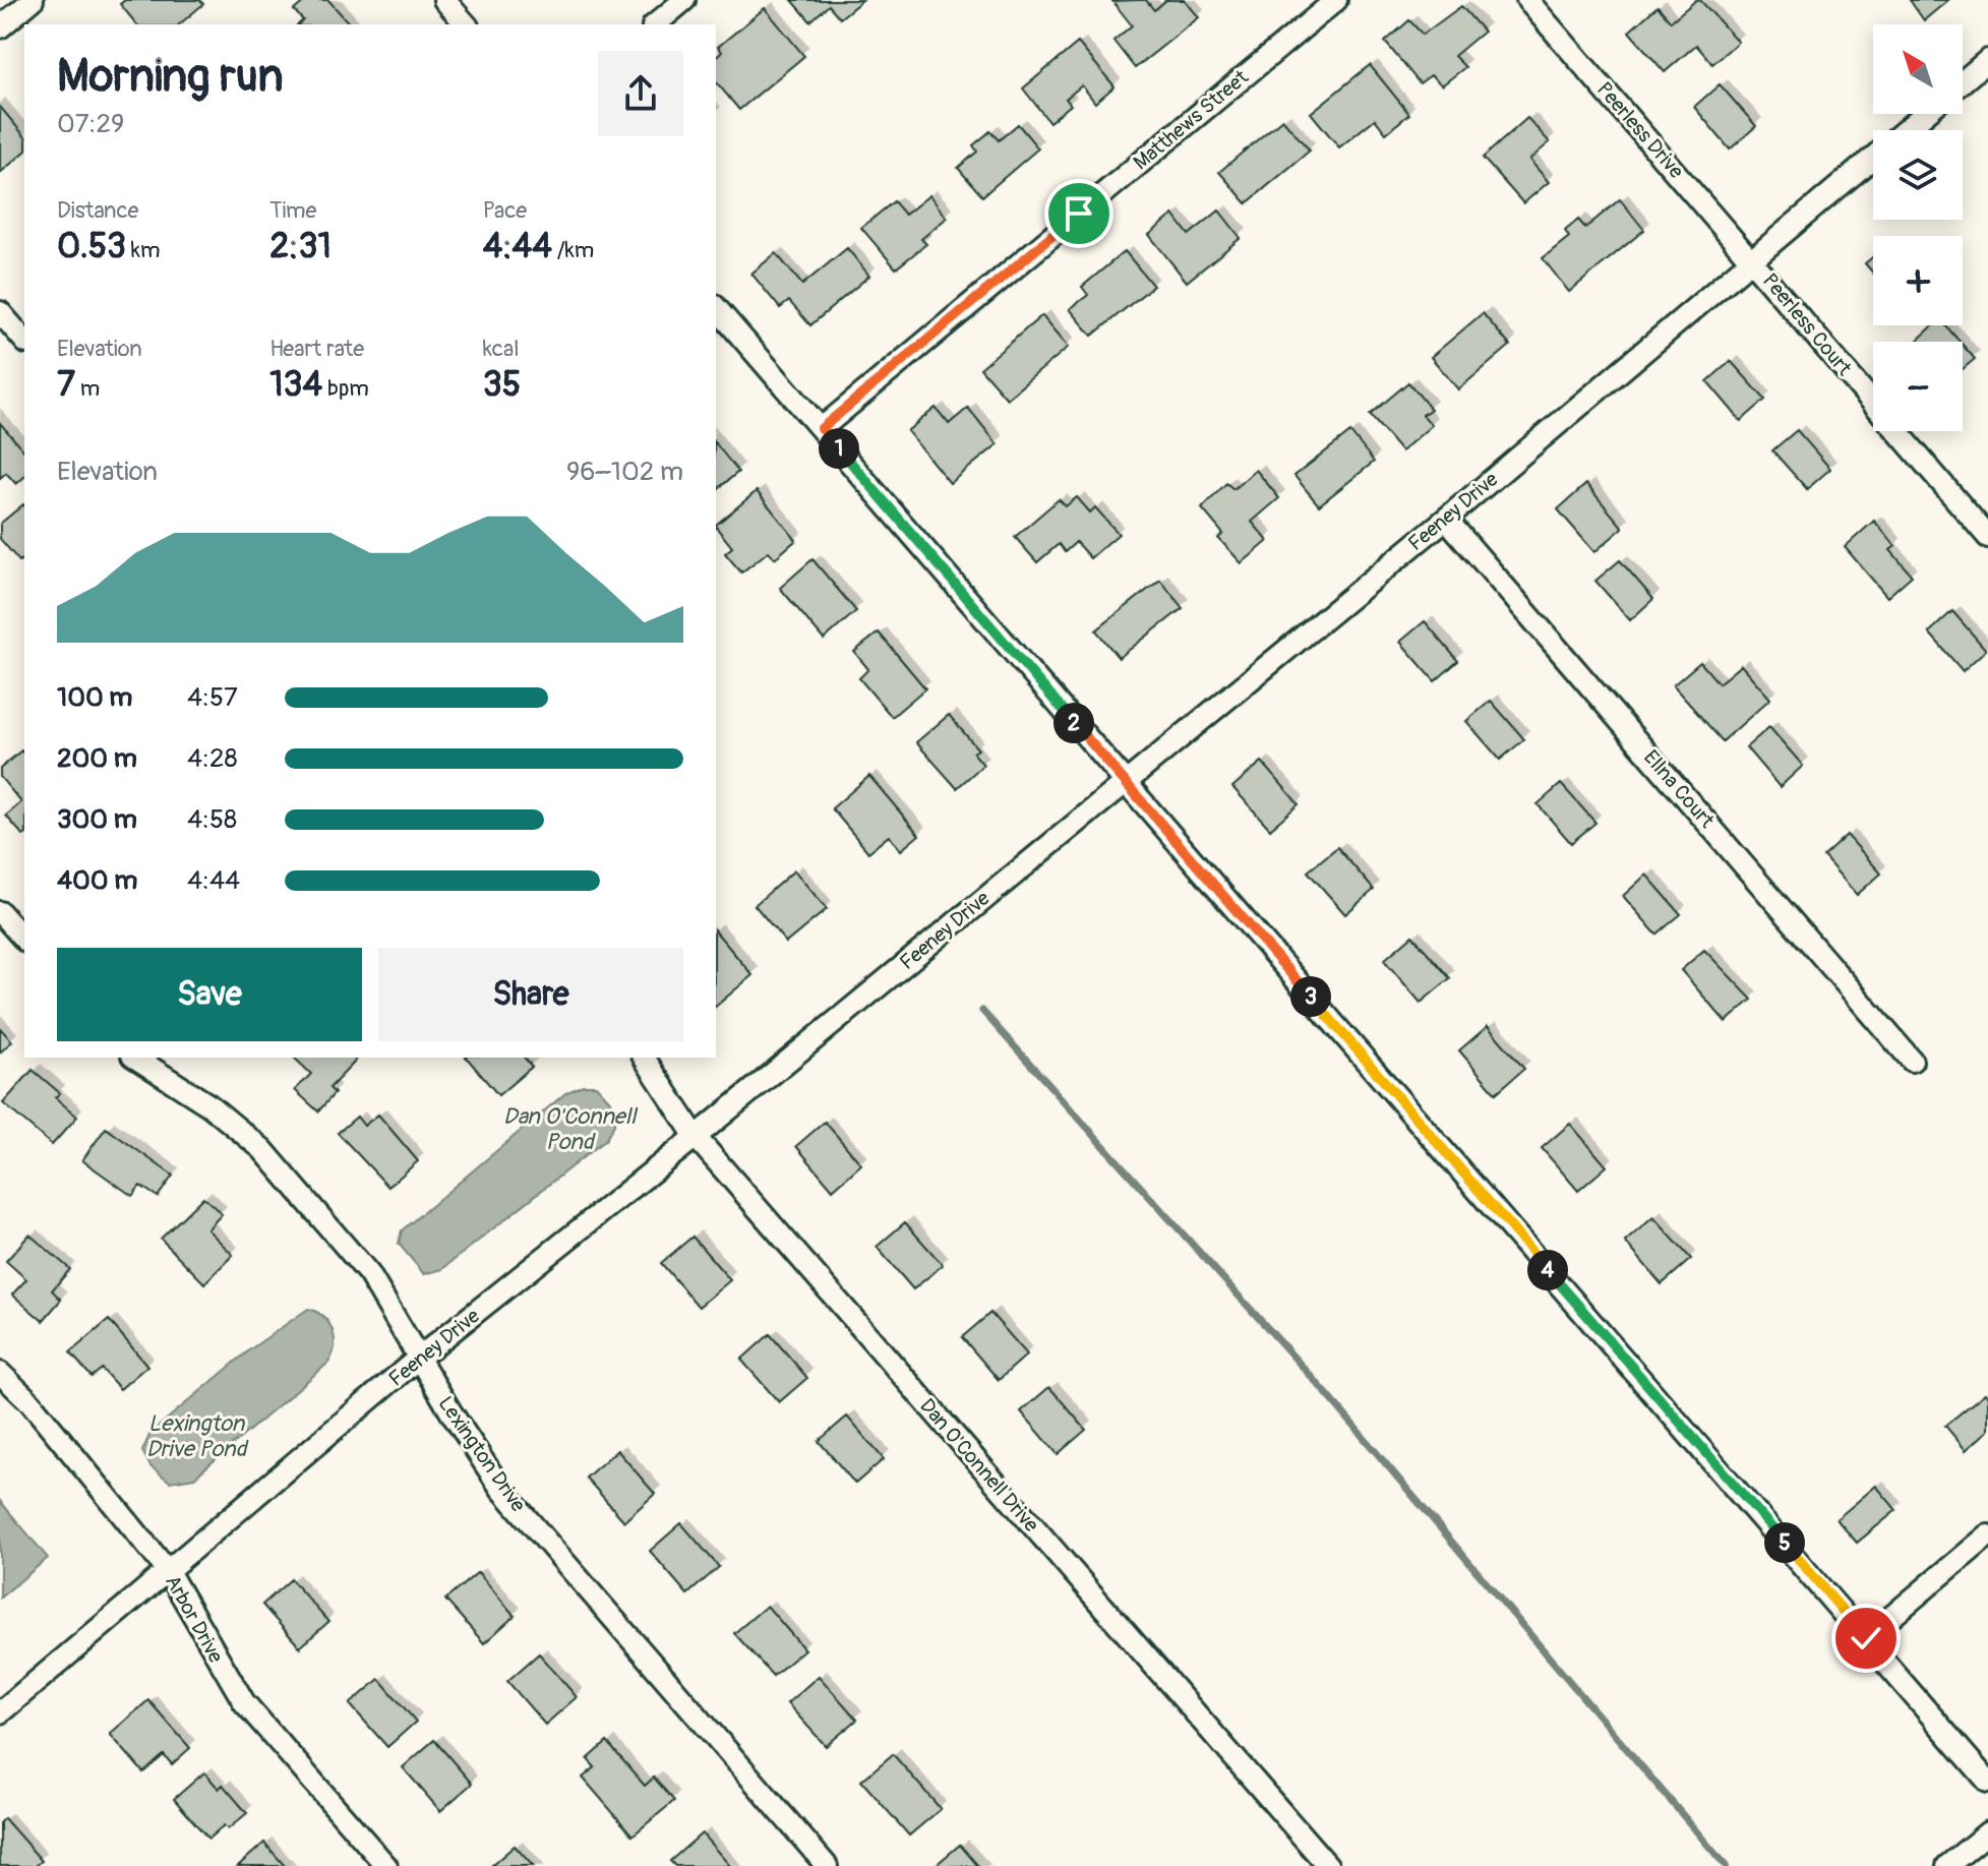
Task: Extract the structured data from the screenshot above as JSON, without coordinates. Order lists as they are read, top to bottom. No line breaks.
{"streets":{"street":["Matthews Street","Peerless Drive","Peerless Court","Feeney Drive","Ellna Court","Lexington Drive","Dan O'Connell Drive","Arbor Drive"]},"crossings":[["Peerless Drive","Peerless Court"],["Peerless Drive","Feeney Drive"],["Peerless Court","Feeney Drive"],["Feeney Drive","Ellna Court"],["Feeney Drive","Lexington Drive"],["Feeney Drive","Dan O'Connell Drive"],["Feeney Drive","Arbor Drive"]],"water":["Dan O'Connell Pond","Lexington Drive Pond"],"north":"top left","page":{"map_buttons":["+","−"],"heading":["Morning run","07:29"],"stats":[["Distance","0.53 km"],["Time","2:31"],["Pace","4:44 /km"],["Elevation","7 m"],["Heart rate","134 bpm"],["kcal","35"]],"pins":["1","2","3","4","5"],"chart":["Elevation","96–102 m"],"list":[{"name":"100 m","note":"4:57"},{"name":"200 m","note":"4:28"},{"name":"300 m","note":"4:58"},{"name":"400 m","note":"4:44"}],"buttons":["Save","Share"]}}
